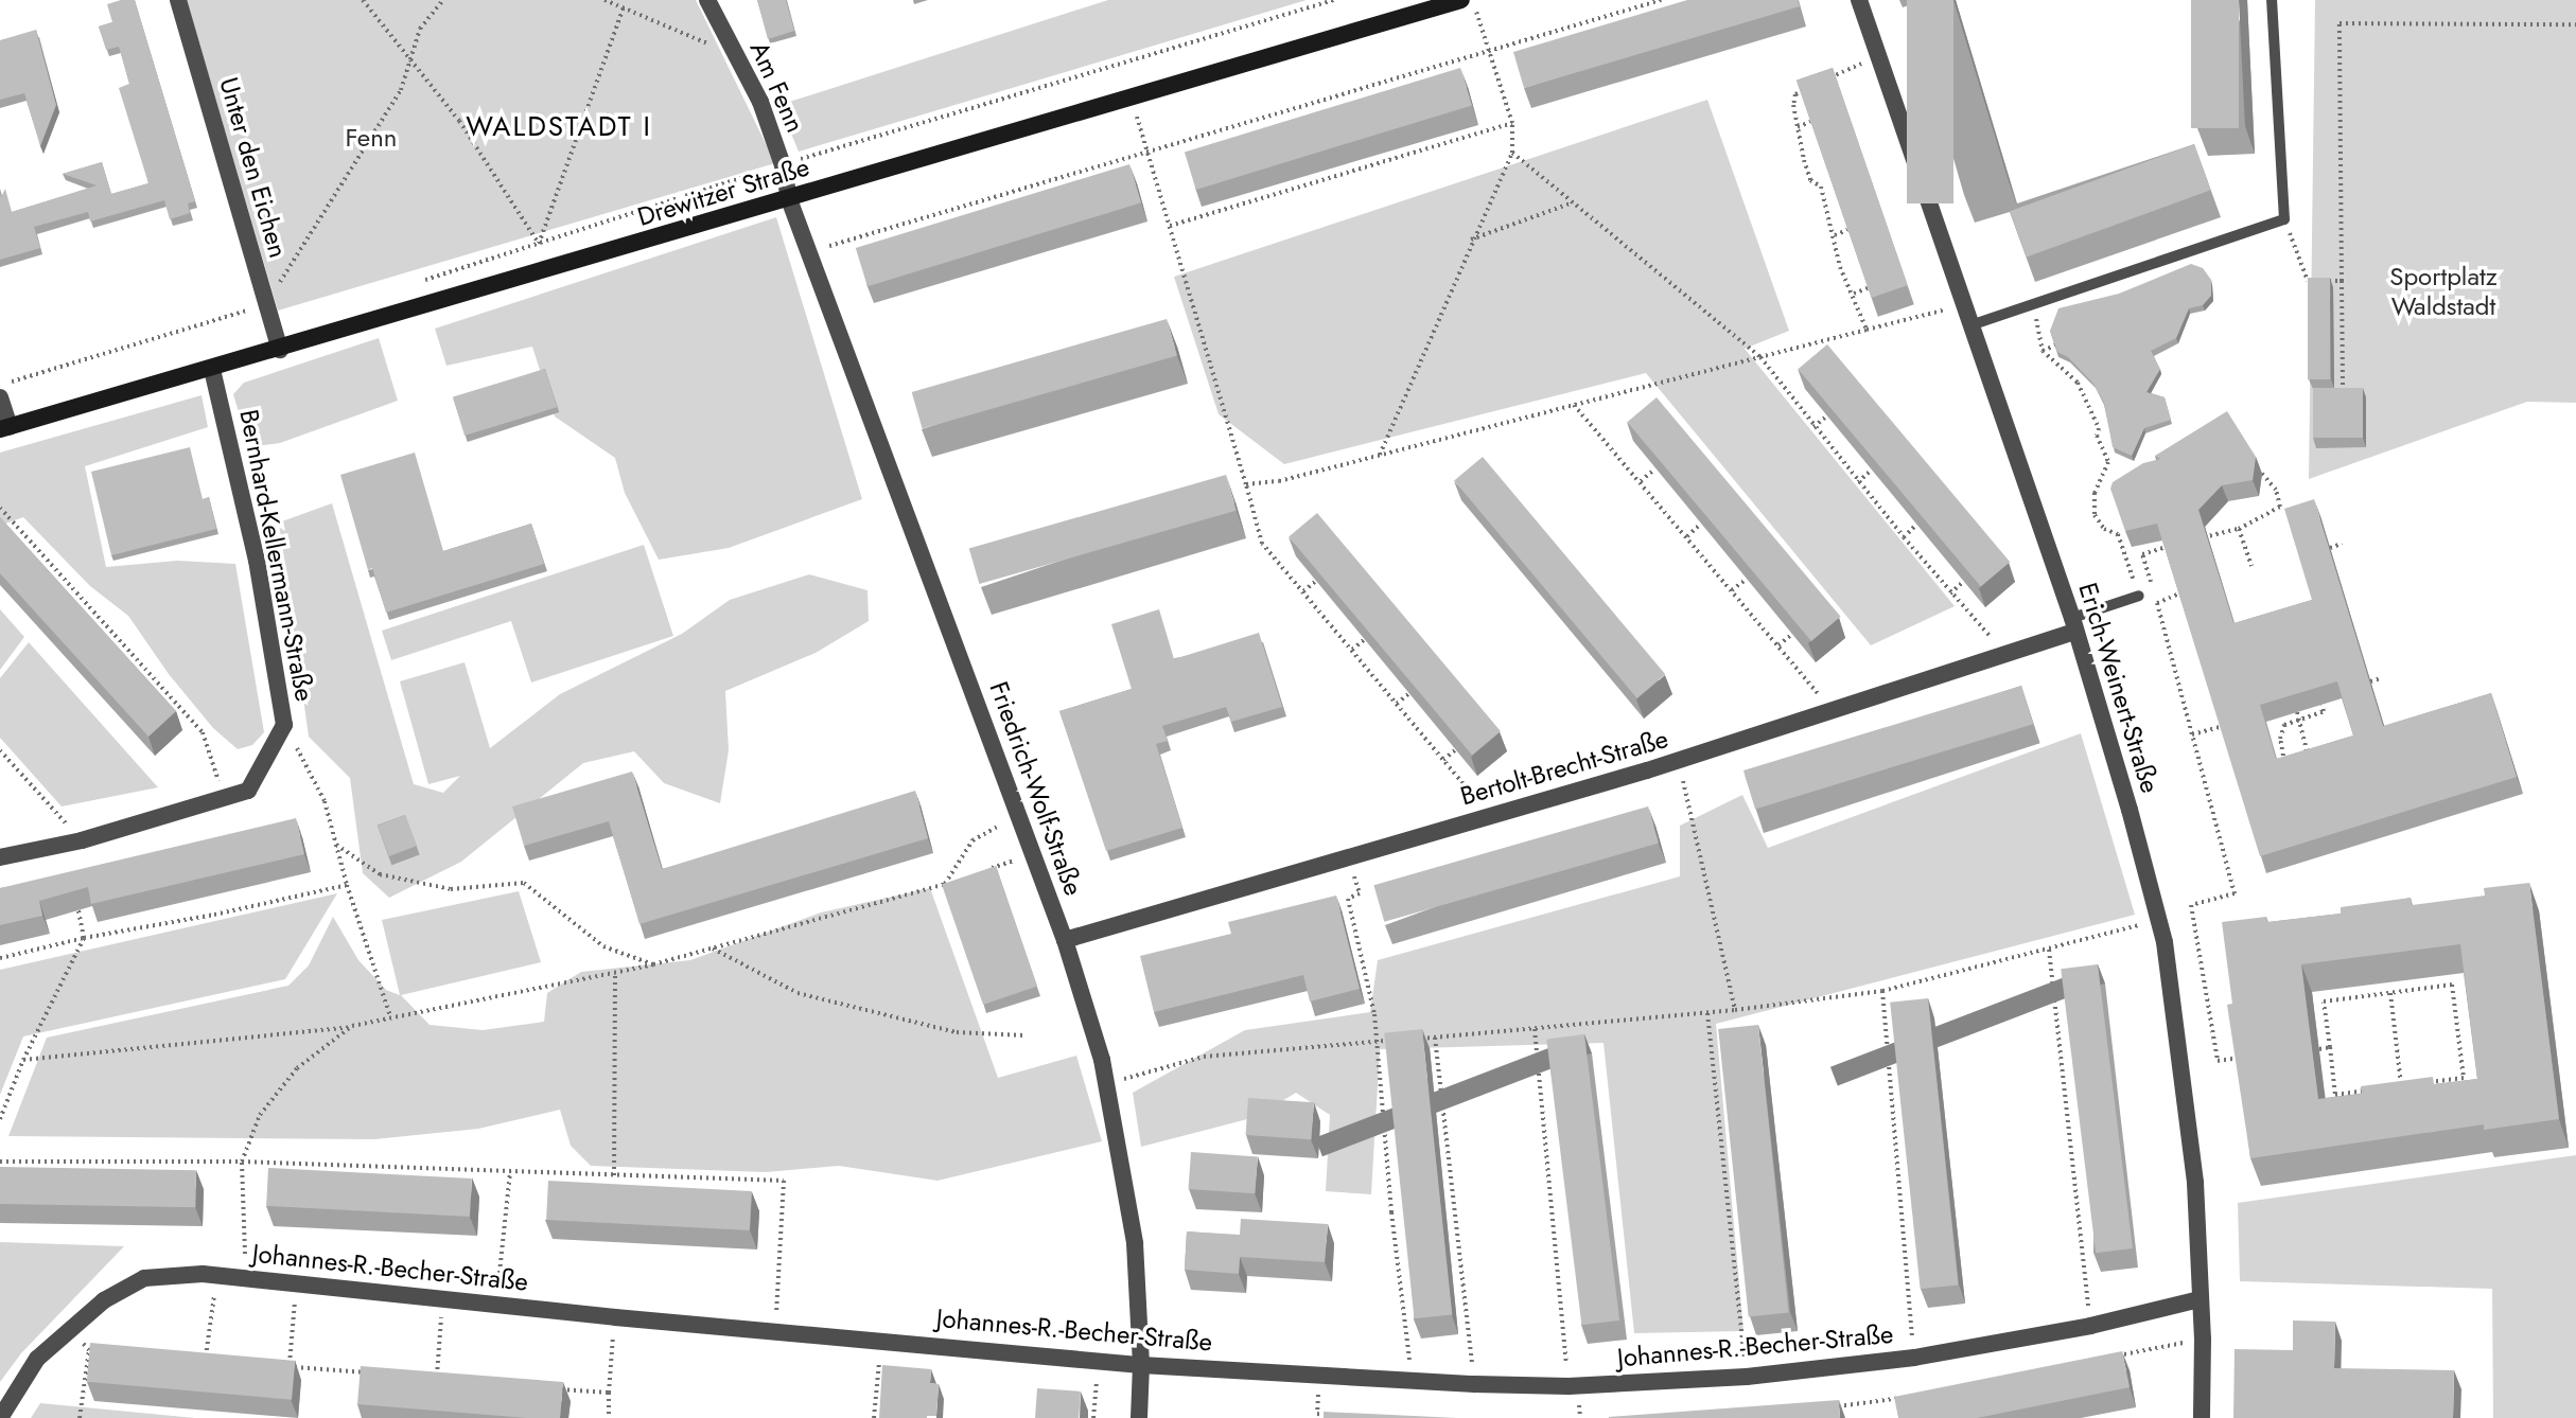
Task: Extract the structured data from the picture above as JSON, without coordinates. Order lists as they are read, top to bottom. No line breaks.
{"streets":{"street":["Am Fenn","Unter den Eichen","Drewitzer Straße","Bernhard-Kellermann-Straße","Erich-Weinert-Straße","Bertolt-Brecht-Straße","Friedrich-Wolf-Straße","Johannes-R.-Becher-Straße"]},"crossings":[["Am Fenn","Drewitzer Straße"],["Am Fenn","Friedrich-Wolf-Straße"],["Unter den Eichen","Drewitzer Straße"],["Drewitzer Straße","Bernhard-Kellermann-Straße"],["Drewitzer Straße","Friedrich-Wolf-Straße"],["Erich-Weinert-Straße","Bertolt-Brecht-Straße"],["Erich-Weinert-Straße","Johannes-R.-Becher-Straße"],["Bertolt-Brecht-Straße","Friedrich-Wolf-Straße"],["Friedrich-Wolf-Straße","Johannes-R.-Becher-Straße"]],"districts":["WALDSTADT I"],"parks":["Fenn","Sportplatz Waldstadt"]}
